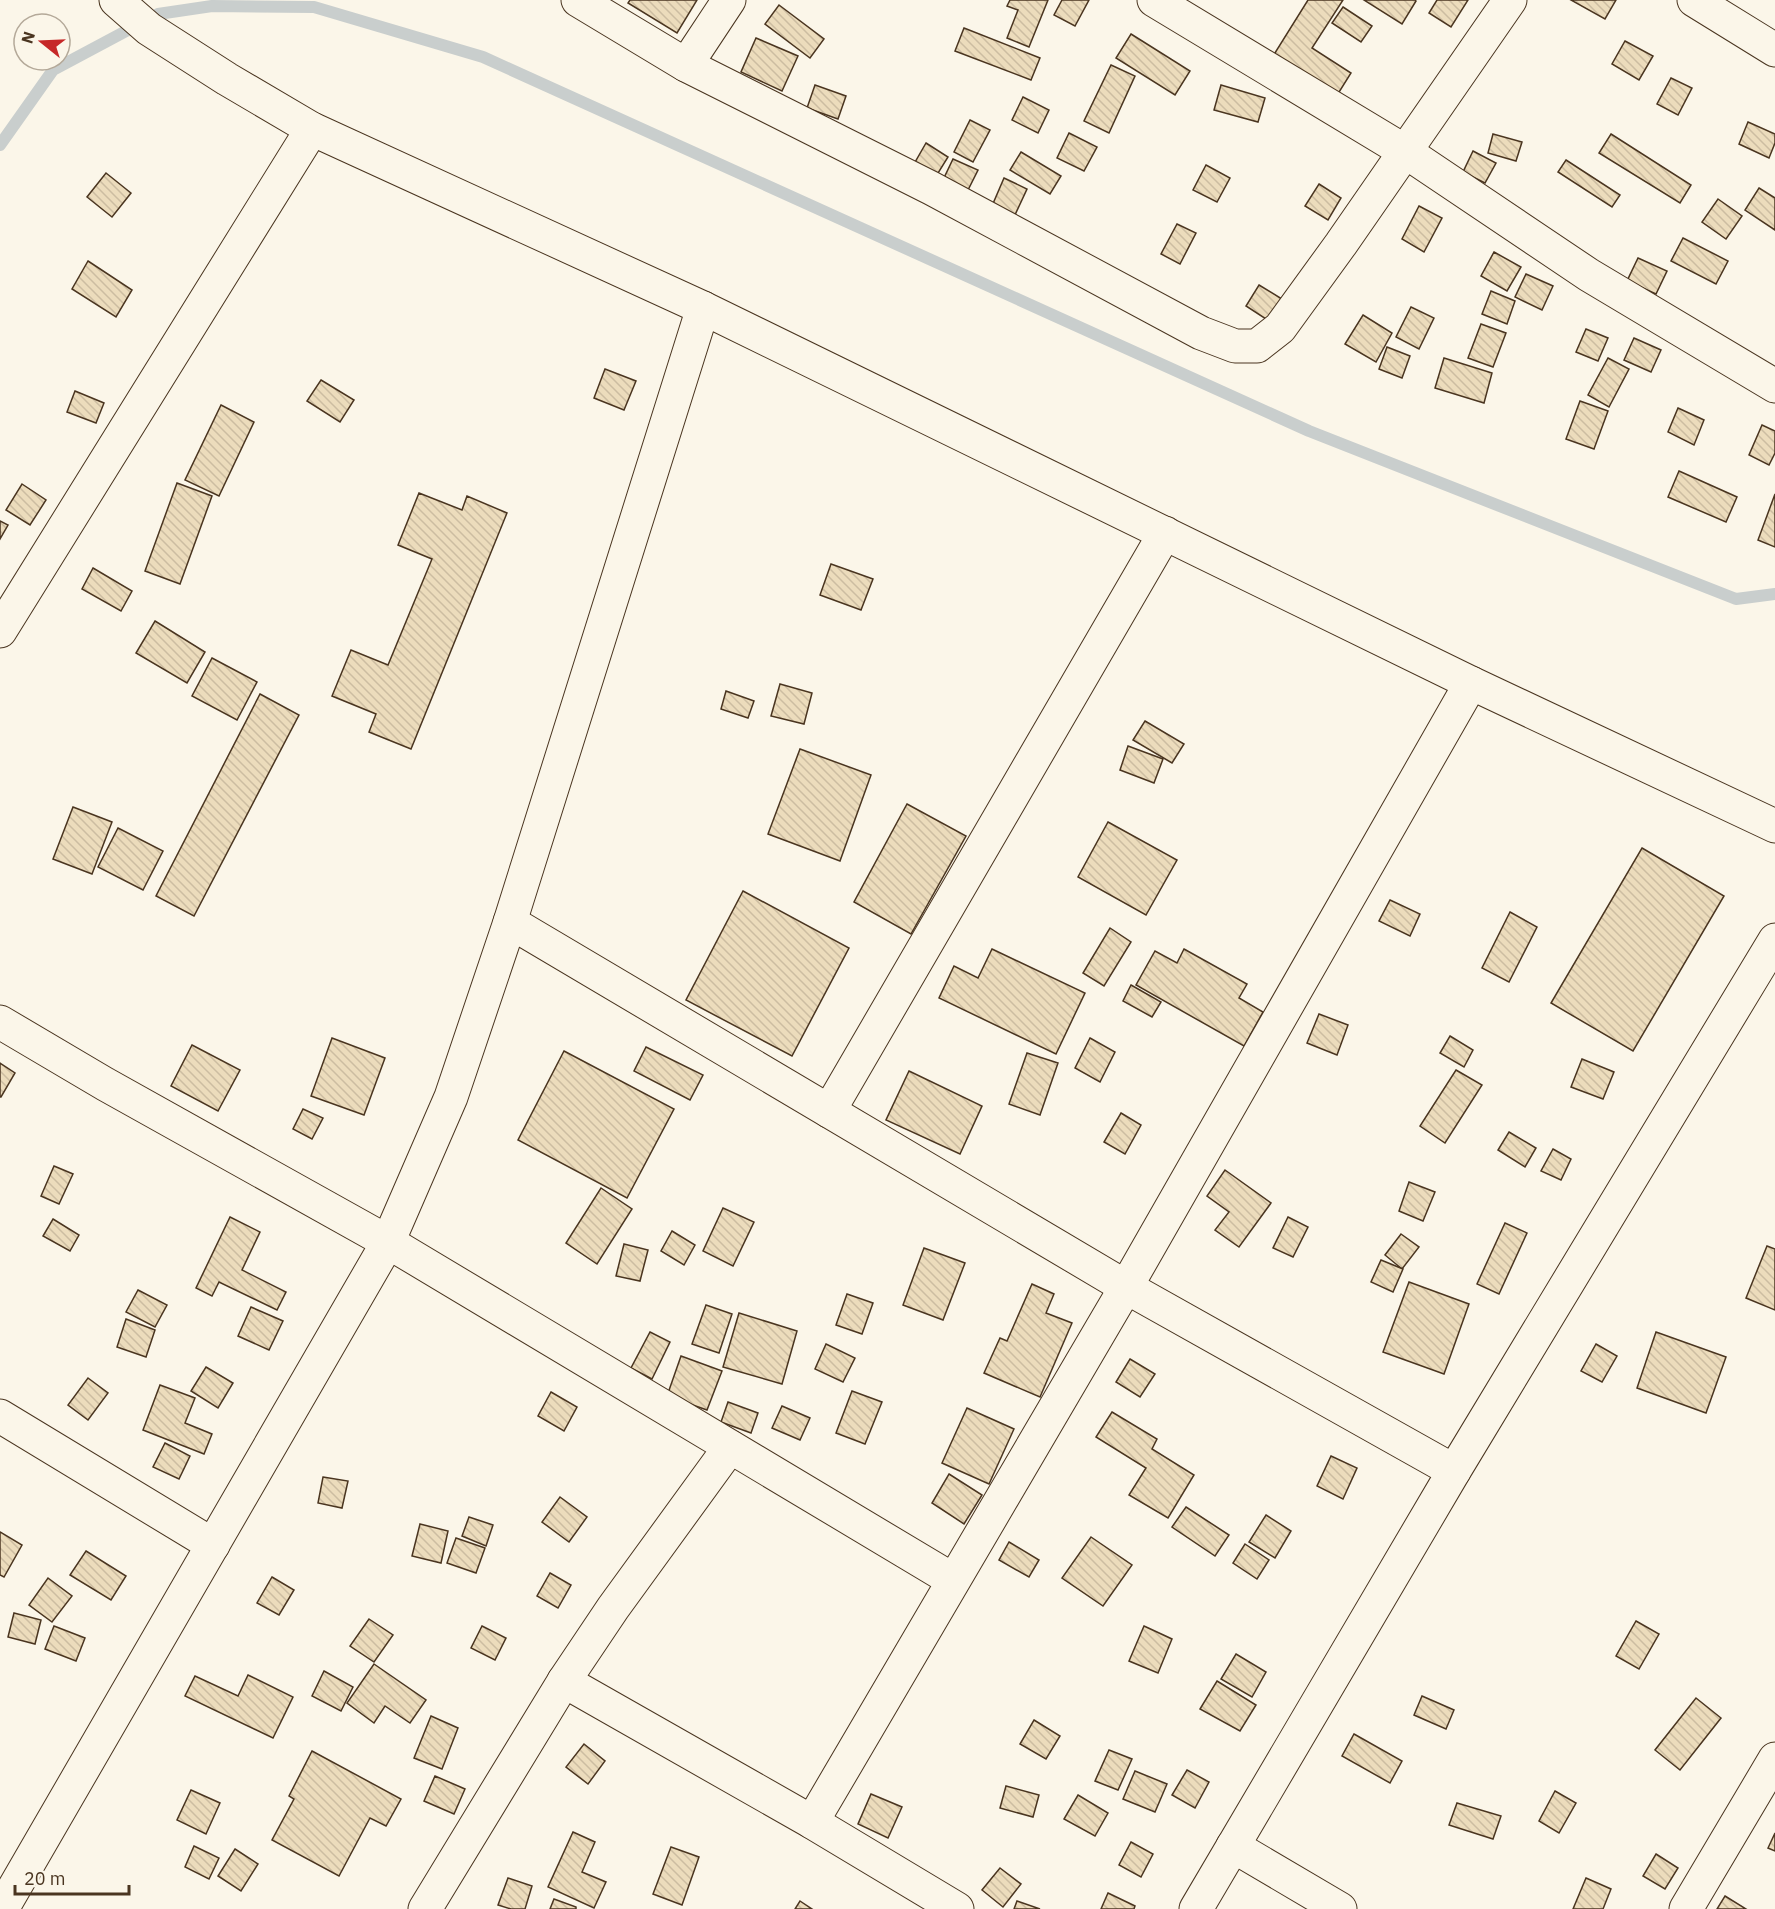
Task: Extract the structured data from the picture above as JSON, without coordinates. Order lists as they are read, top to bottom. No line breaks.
{"scale_bar":"20 m","north":"left"}
